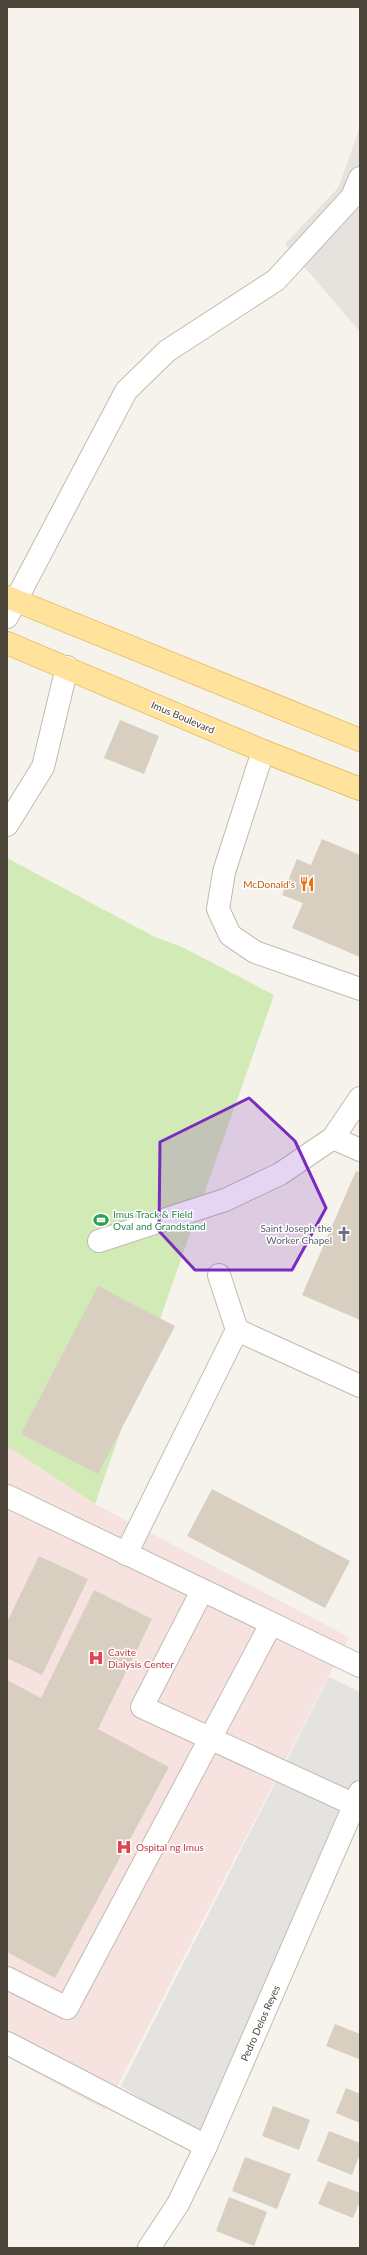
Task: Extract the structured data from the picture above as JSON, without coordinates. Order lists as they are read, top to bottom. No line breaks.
{"streets":{"main road":["Imus Boulevard"],"street":["Pedro Delos Reyes"]},"places":{"restaurant":["McDonald's"],"sports":["Imus Track & Field Oval and Grandstand"],"church":["Saint Joseph the Worker Chapel"],"hospital":["Cavite Dialysis Center","Ospital ng Imus"]}}
